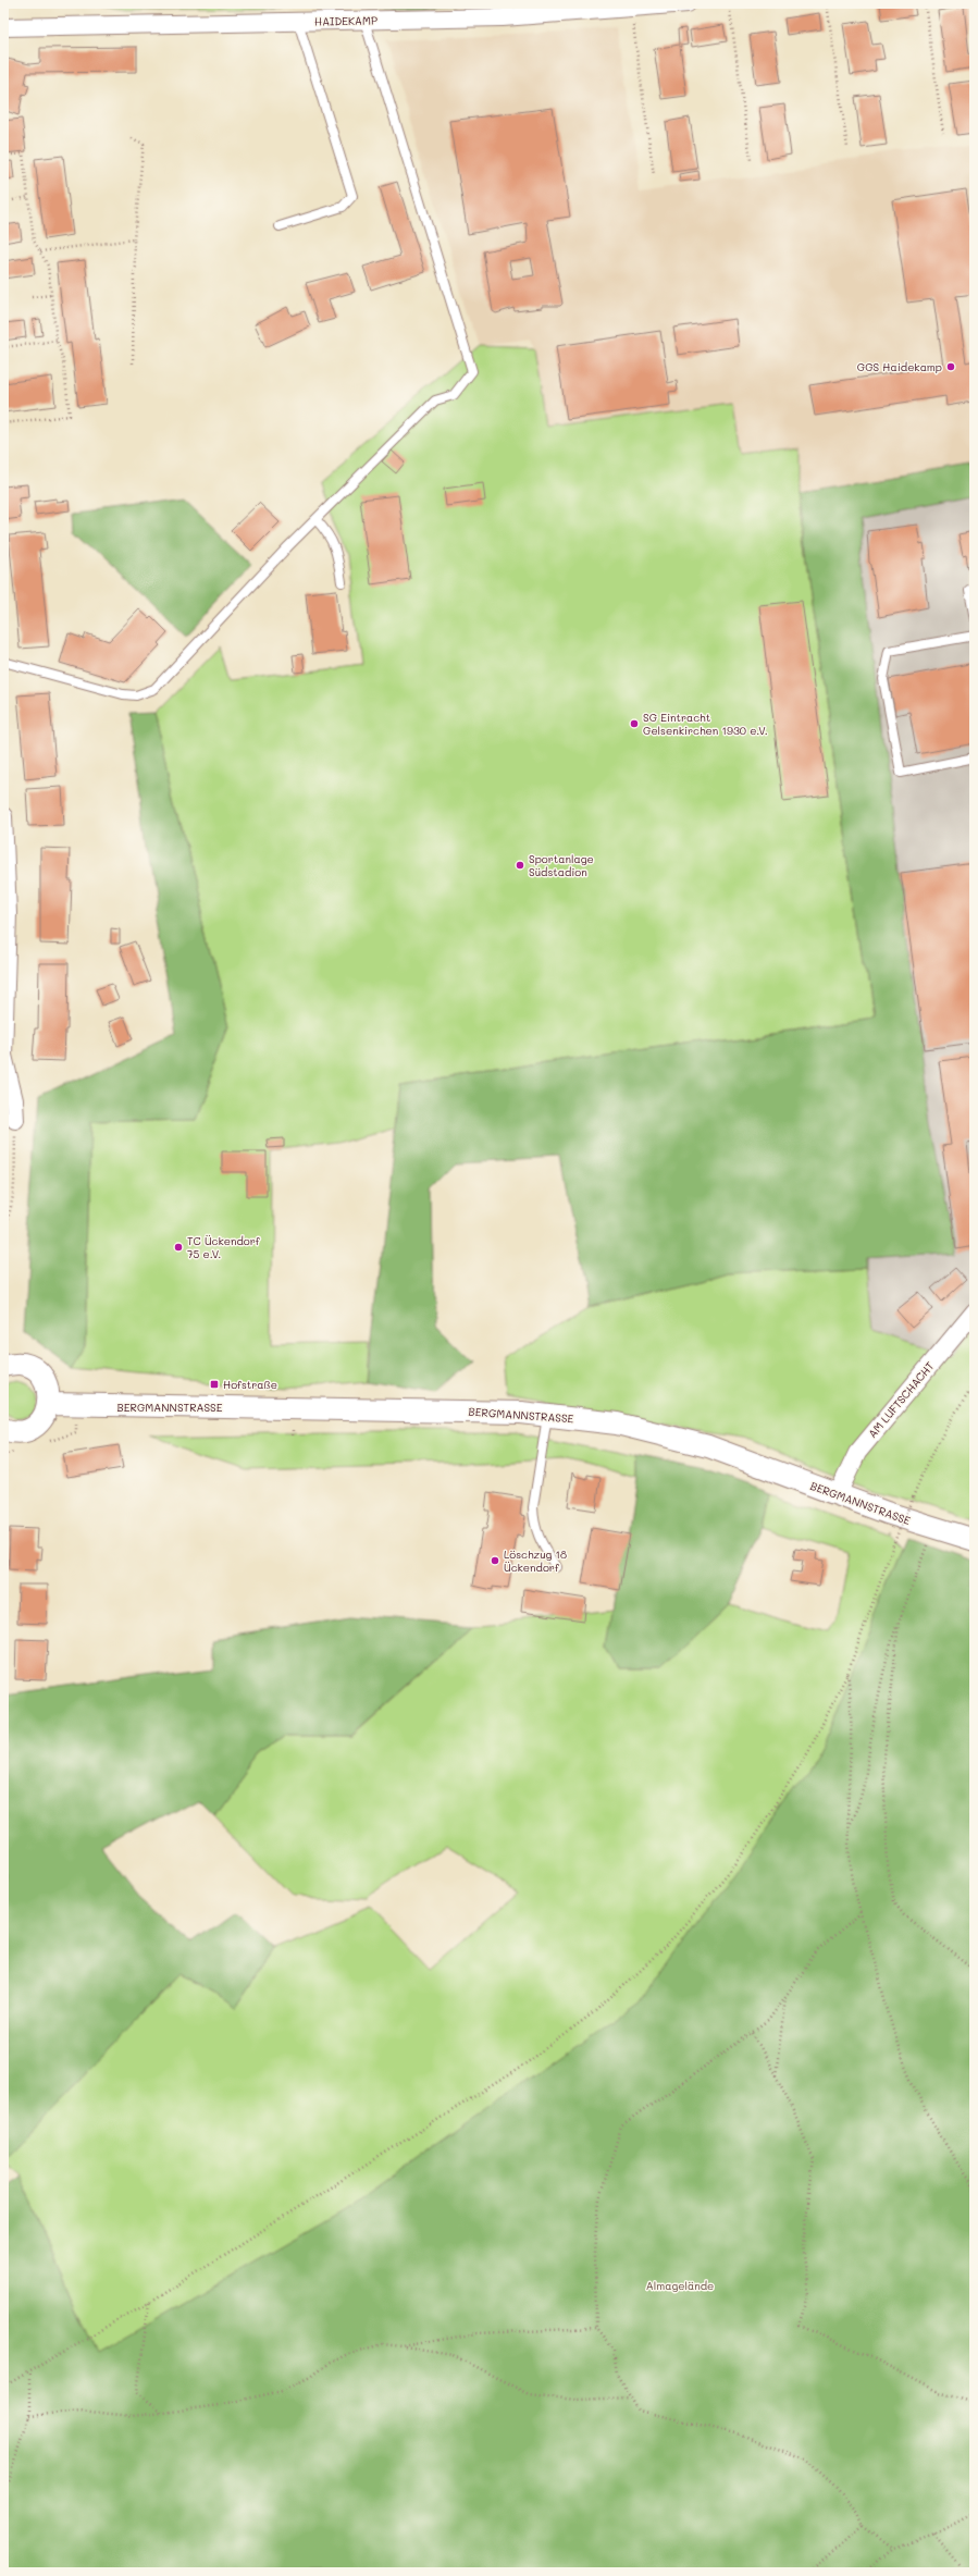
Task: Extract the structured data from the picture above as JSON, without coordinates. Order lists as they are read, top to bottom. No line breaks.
{"streets":{"street":["HAIDEKAMP","AM LUFTSCHACHT","BERGMANNSTRASSE"]},"crossings":[["AM LUFTSCHACHT","BERGMANNSTRASSE"]],"parks":["Almagelände"],"places":{"other":["GGS Haidekamp","SG Eintracht Gelsenkirchen 1930 e.V.","Sportanlage Südstadion","TC Ückendorf 75 e.V.","Löschzug 18 Ückendorf"],"transit":["Hofstraße"]}}
